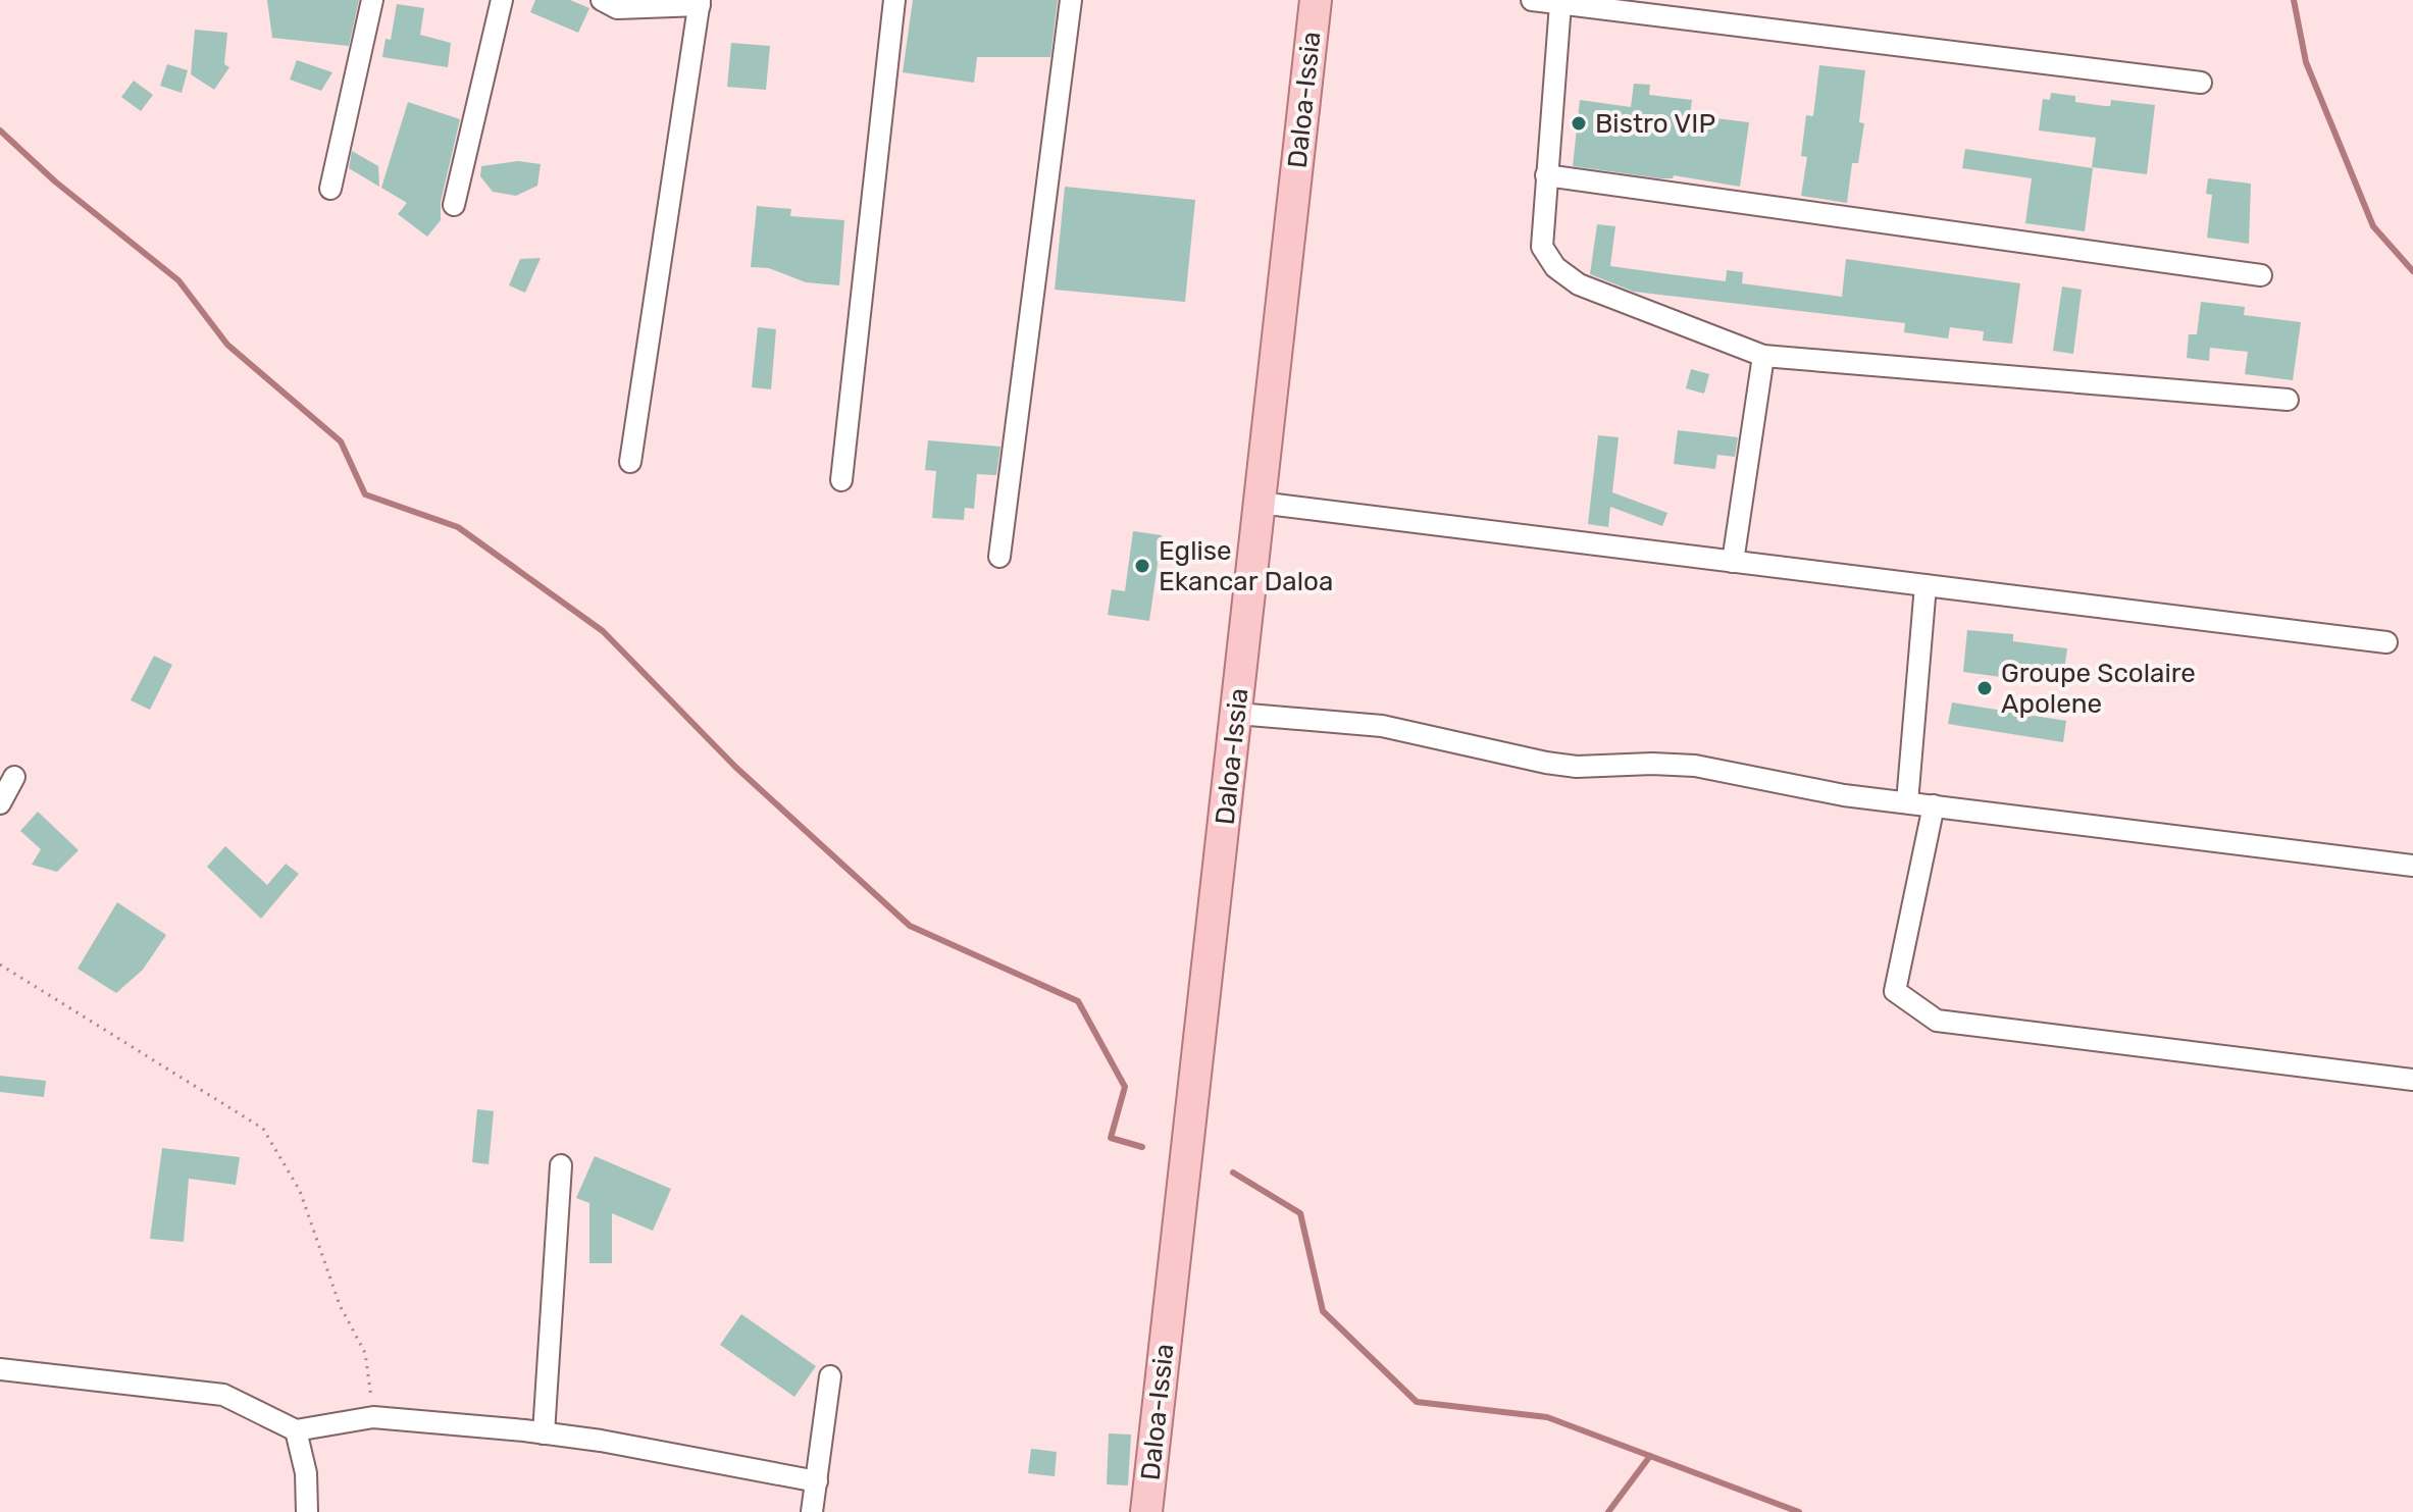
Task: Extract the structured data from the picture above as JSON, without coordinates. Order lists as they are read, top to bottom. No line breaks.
{"streets":{"main road":["Daloa-Issia"]},"places":["Bistro VIP","Eglise Ekancar Daloa","Groupe Scolaire Apolene"]}
